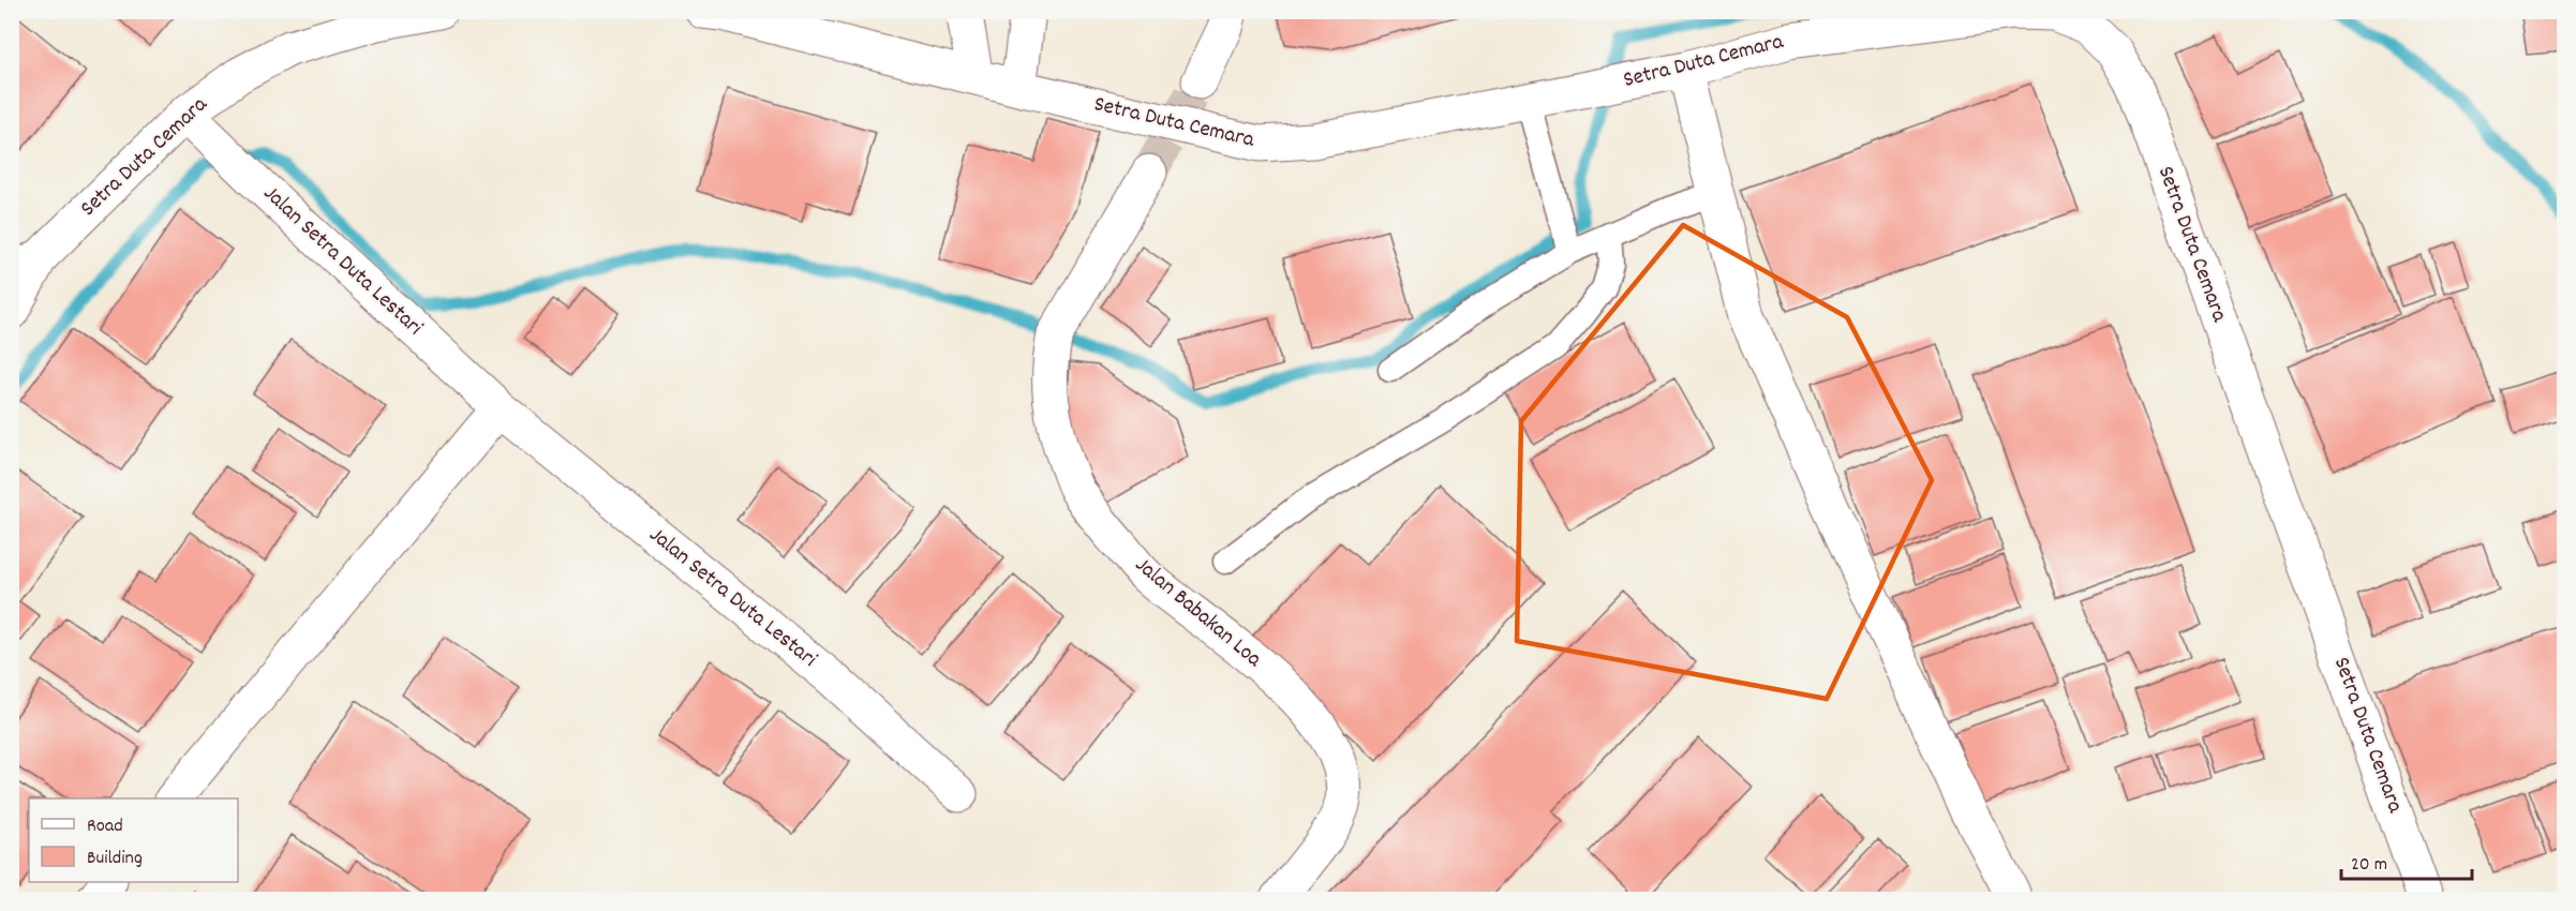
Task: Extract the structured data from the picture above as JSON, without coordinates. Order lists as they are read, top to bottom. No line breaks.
{"streets":{"street":["Setra Duta Cemara","Jalan Setra Duta Lestari","Jalan Babakan Loa"]},"crossings":[["Setra Duta Cemara","Jalan Setra Duta Lestari"]],"legend":["Road","Building"],"scale_bar":"20 m"}
